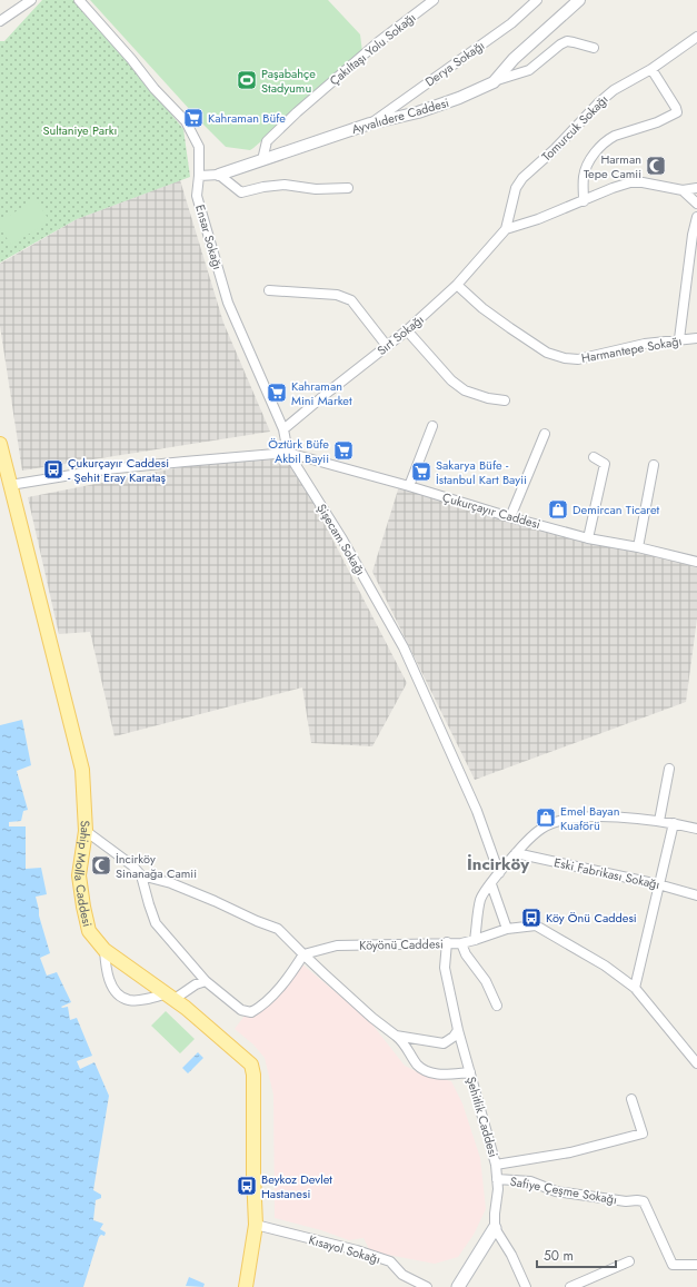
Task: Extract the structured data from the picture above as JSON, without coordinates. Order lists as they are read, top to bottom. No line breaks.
{"streets":{"main road":["Sahip Molla Caddesi"],"street":["Çakıltaşı Yolu Sokağı","Derya Sokağı","Ayvalıdere Caddesi","Tomurcuk Sokağı","Ensar Sokağı","Sırt Sokağı","Harmantepe Sokağı","Çukurçayır Caddesi","Şişecam Sokağı","Eski Fabrikası Sokağı","Köyönü Caddesi","Şehitlik Caddesi","Safiye Çeşme Sokağı","Kısayol Sokağı"]},"crossings":[["Çakıltaşı Yolu Sokağı","Ayvalıdere Caddesi"],["Derya Sokağı","Ayvalıdere Caddesi"],["Tomurcuk Sokağı","Sırt Sokağı"],["Ensar Sokağı","Sırt Sokağı"],["Ensar Sokağı","Çukurçayır Caddesi"],["Ensar Sokağı","Şişecam Sokağı"],["Sırt Sokağı","Harmantepe Sokağı"],["Çukurçayır Caddesi","Şişecam Sokağı"],["Sahip Molla Caddesi","Kısayol Sokağı"],["Köyönü Caddesi","Şehitlik Caddesi"],["Şehitlik Caddesi","Safiye Çeşme Sokağı"]],"districts":["İncirköy"],"parks":["Sultaniye Parkı"],"places":{"sports":["Paşabahçe Stadyumu"],"supermarket":["Kahraman Büfe","Kahraman Mini Market","Öztürk Büfe Akbil Bayii","Sakarya Büfe - İstanbul Kart Bayii"],"mosque":["Harman Tepe Camii","İncirköy Sinanağa Camii"],"bus stop":["Çukurçayır Caddesi - Şehit Eray Karataş","Köy Önü Caddesi","Beykoz Devlet Hastanesi"],"shop":["Demircan Ticaret","Emel Bayan Kuaförü"]},"scale_bar":"50 m"}
